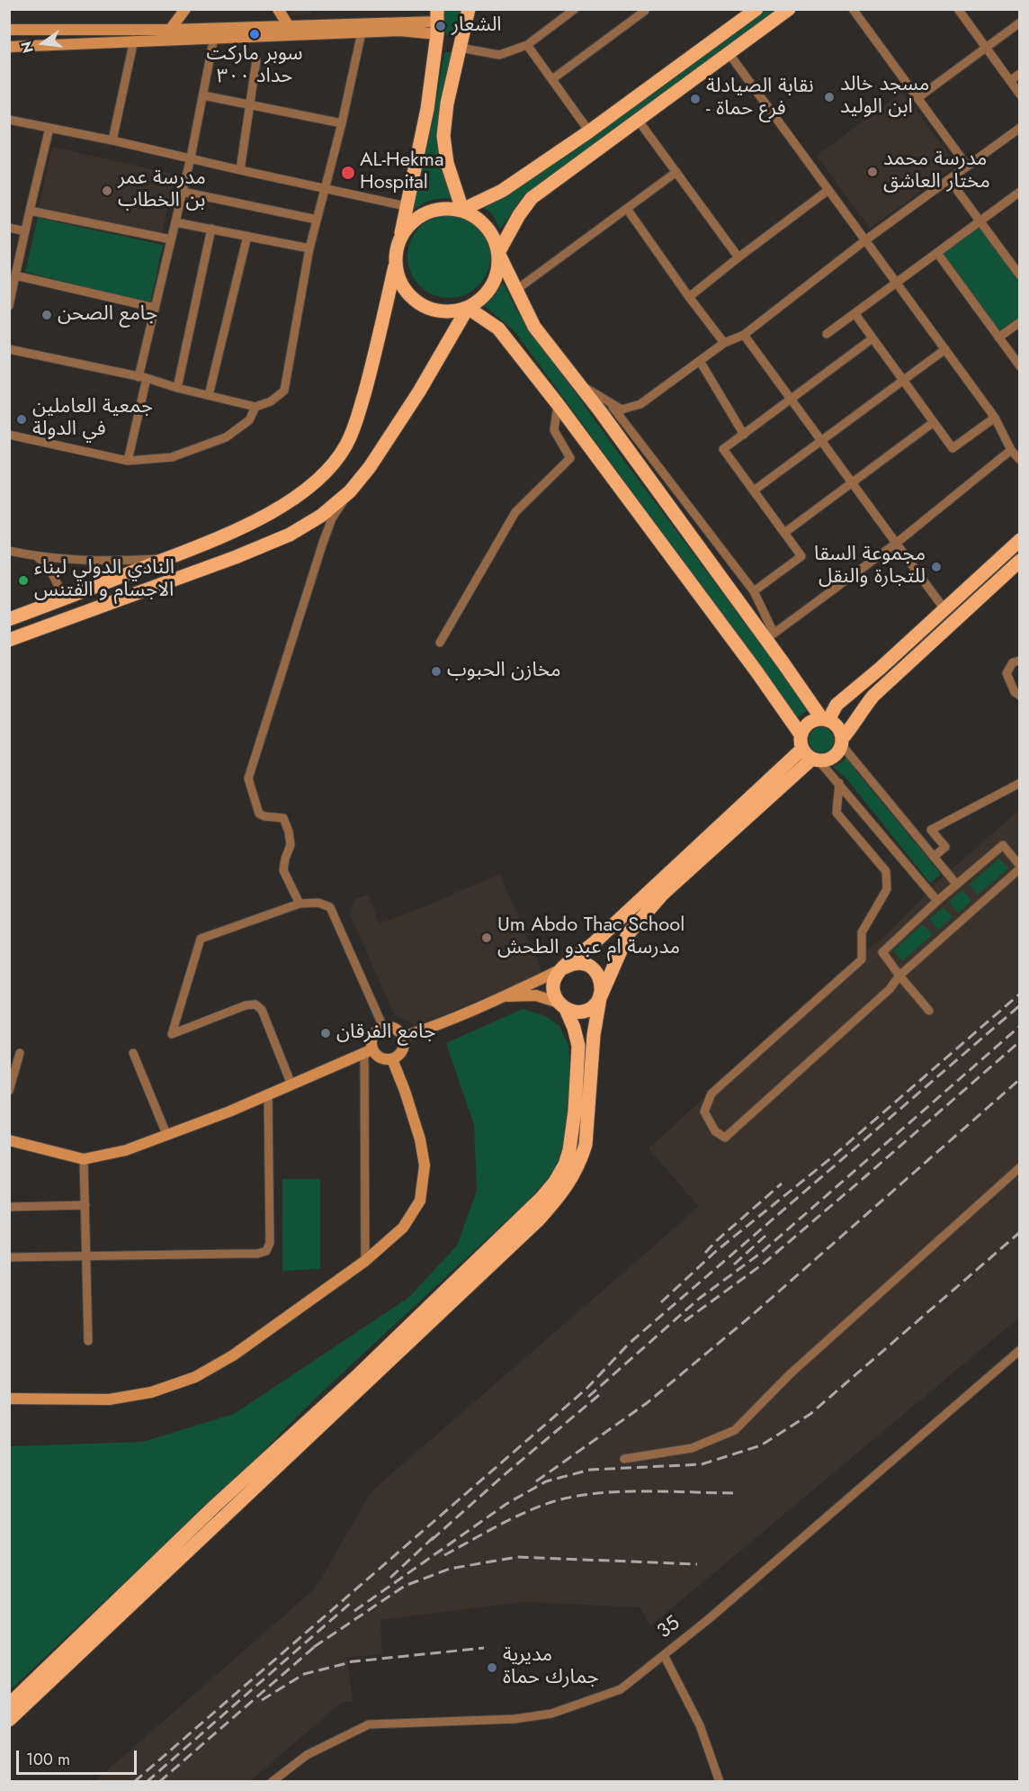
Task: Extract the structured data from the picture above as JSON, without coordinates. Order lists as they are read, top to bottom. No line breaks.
{"streets":{"street":["35"]},"places":["الشعار","سوبر ماركت حداد ٣٠٠","مسجد خالد ابن الوليد","نقابة الصيادلة - فرع حماة","مدرسة محمد مختار العاشق","AL-Hekma Hospital","مدرسة عمر بن الخطاب","جامع الصحن","جمعية العاملين في الدولة","مجموعة السقا للتجارة والنقل","النادي الدولي لبناء الاجسام و الفتنس","مخازن الحبوب","Um Abdo Thac School مدرسة ام عبدو الطحش","جامع الفرقان","مديرية جمارك حماة"],"scale_bar":"100 m","north":"left"}
